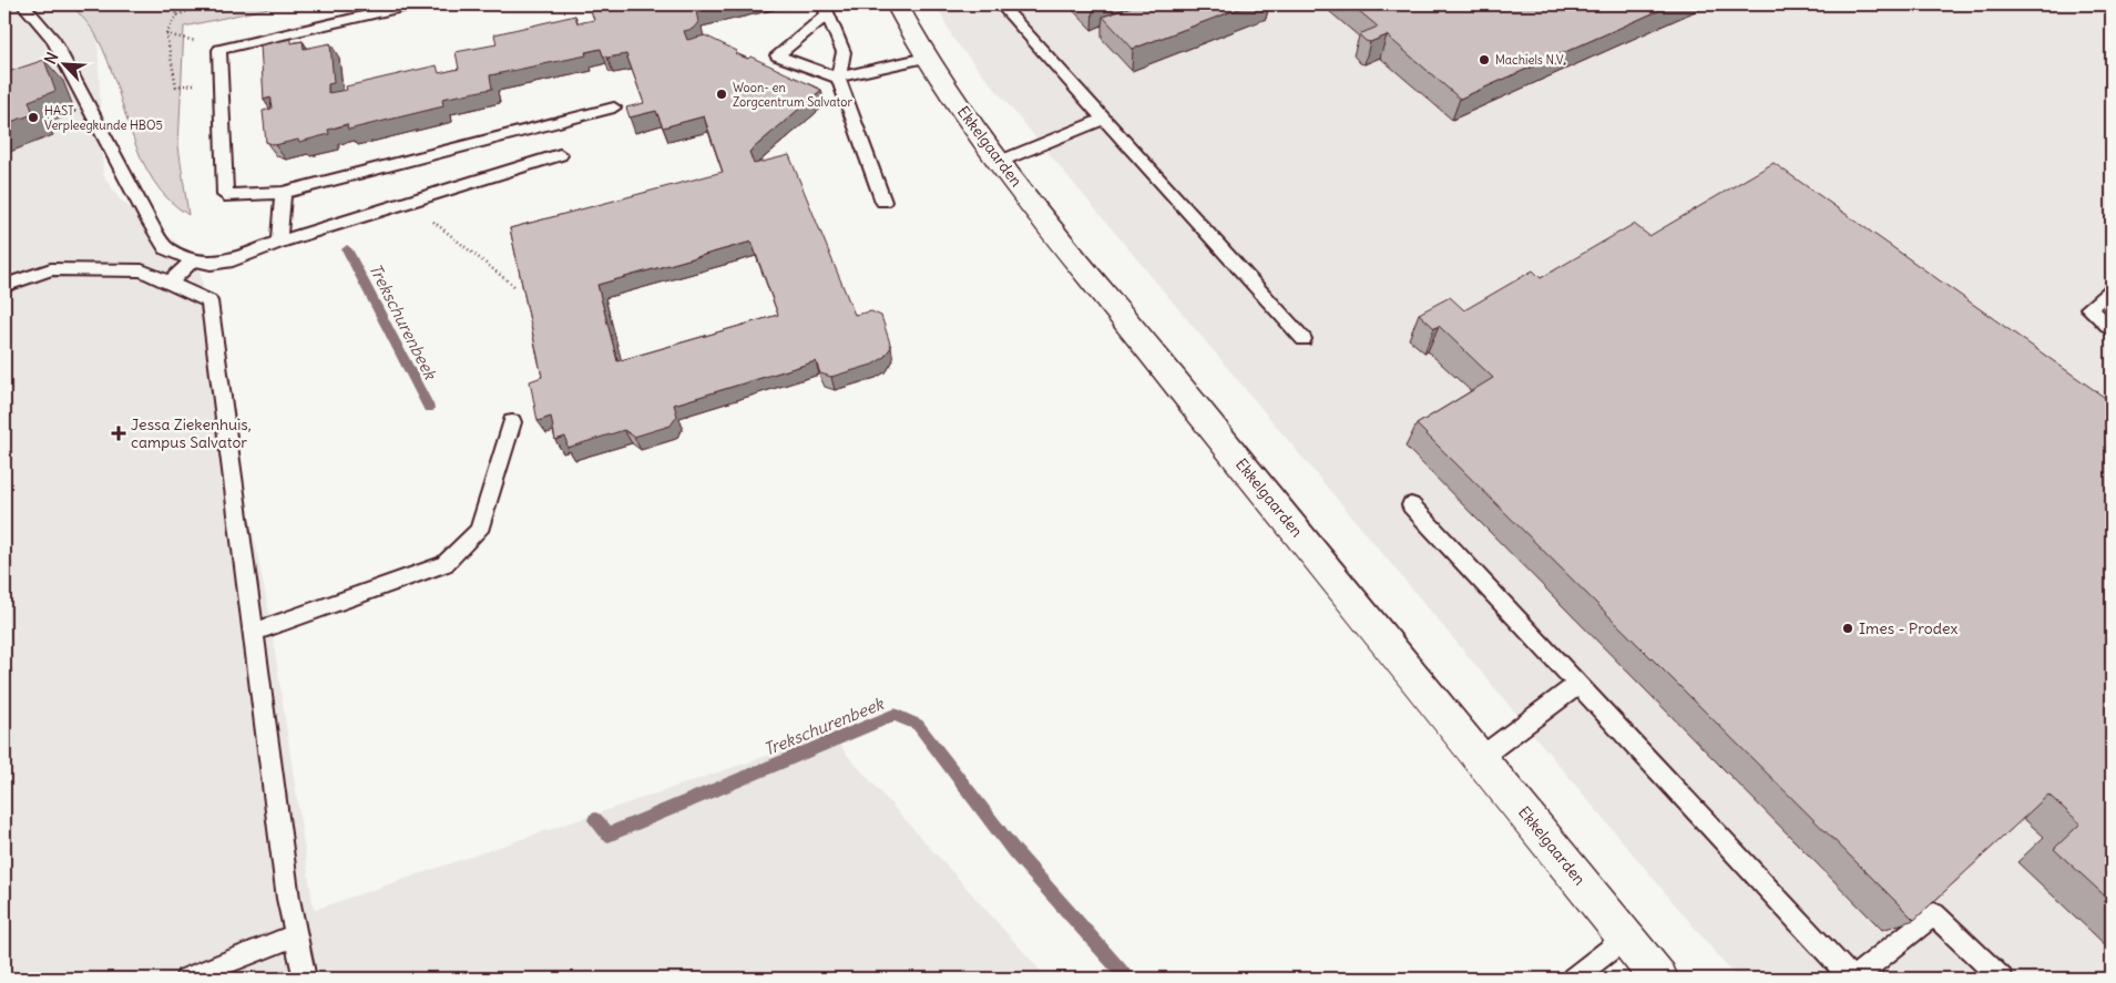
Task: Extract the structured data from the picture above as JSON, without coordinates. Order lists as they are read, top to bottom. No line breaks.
{"streets":{"street":["Ekkelgaarden"]},"water":["Trekschurenbeek"],"places":{"other":["Machiels N.V.","Woon- en Zorgcentrum Salvator","HAST Verpleegkunde HBO5","Imes - Prodex"],"health":["Jessa Ziekenhuis, campus Salvator"]},"north":"top left"}
